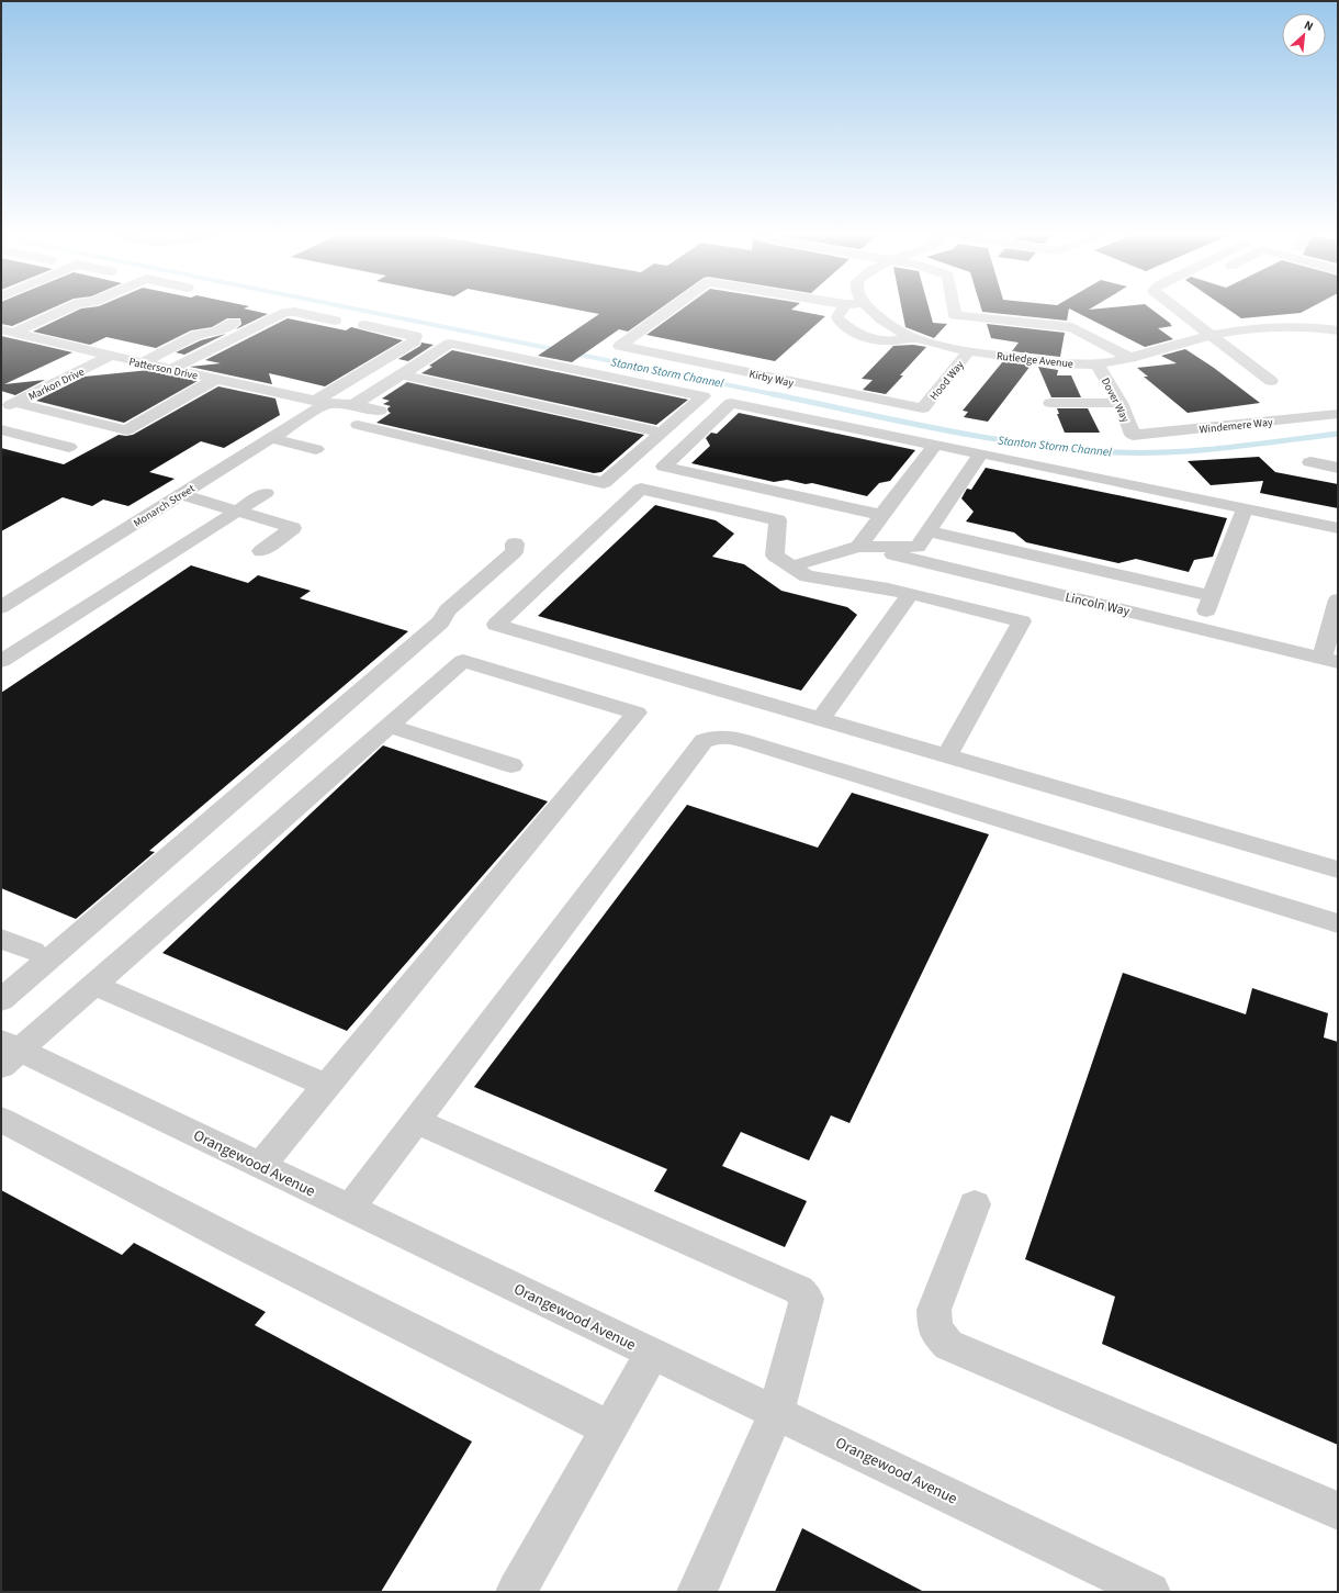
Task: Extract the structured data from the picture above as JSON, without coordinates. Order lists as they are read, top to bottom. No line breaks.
{"streets":{"street":["Rutledge Avenue","Patterson Drive","Kirby Way","Hood Way","Markon Drive","Dover Way","Windemere Way","Monarch Street","Lincoln Way","Orangewood Avenue"]},"crossings":[["Rutledge Avenue","Hood Way"],["Rutledge Avenue","Dover Way"],["Patterson Drive","Markon Drive"],["Patterson Drive","Monarch Street"],["Kirby Way","Hood Way"],["Dover Way","Windemere Way"]],"water":["Stanton Storm Channel"],"north":"top right"}
